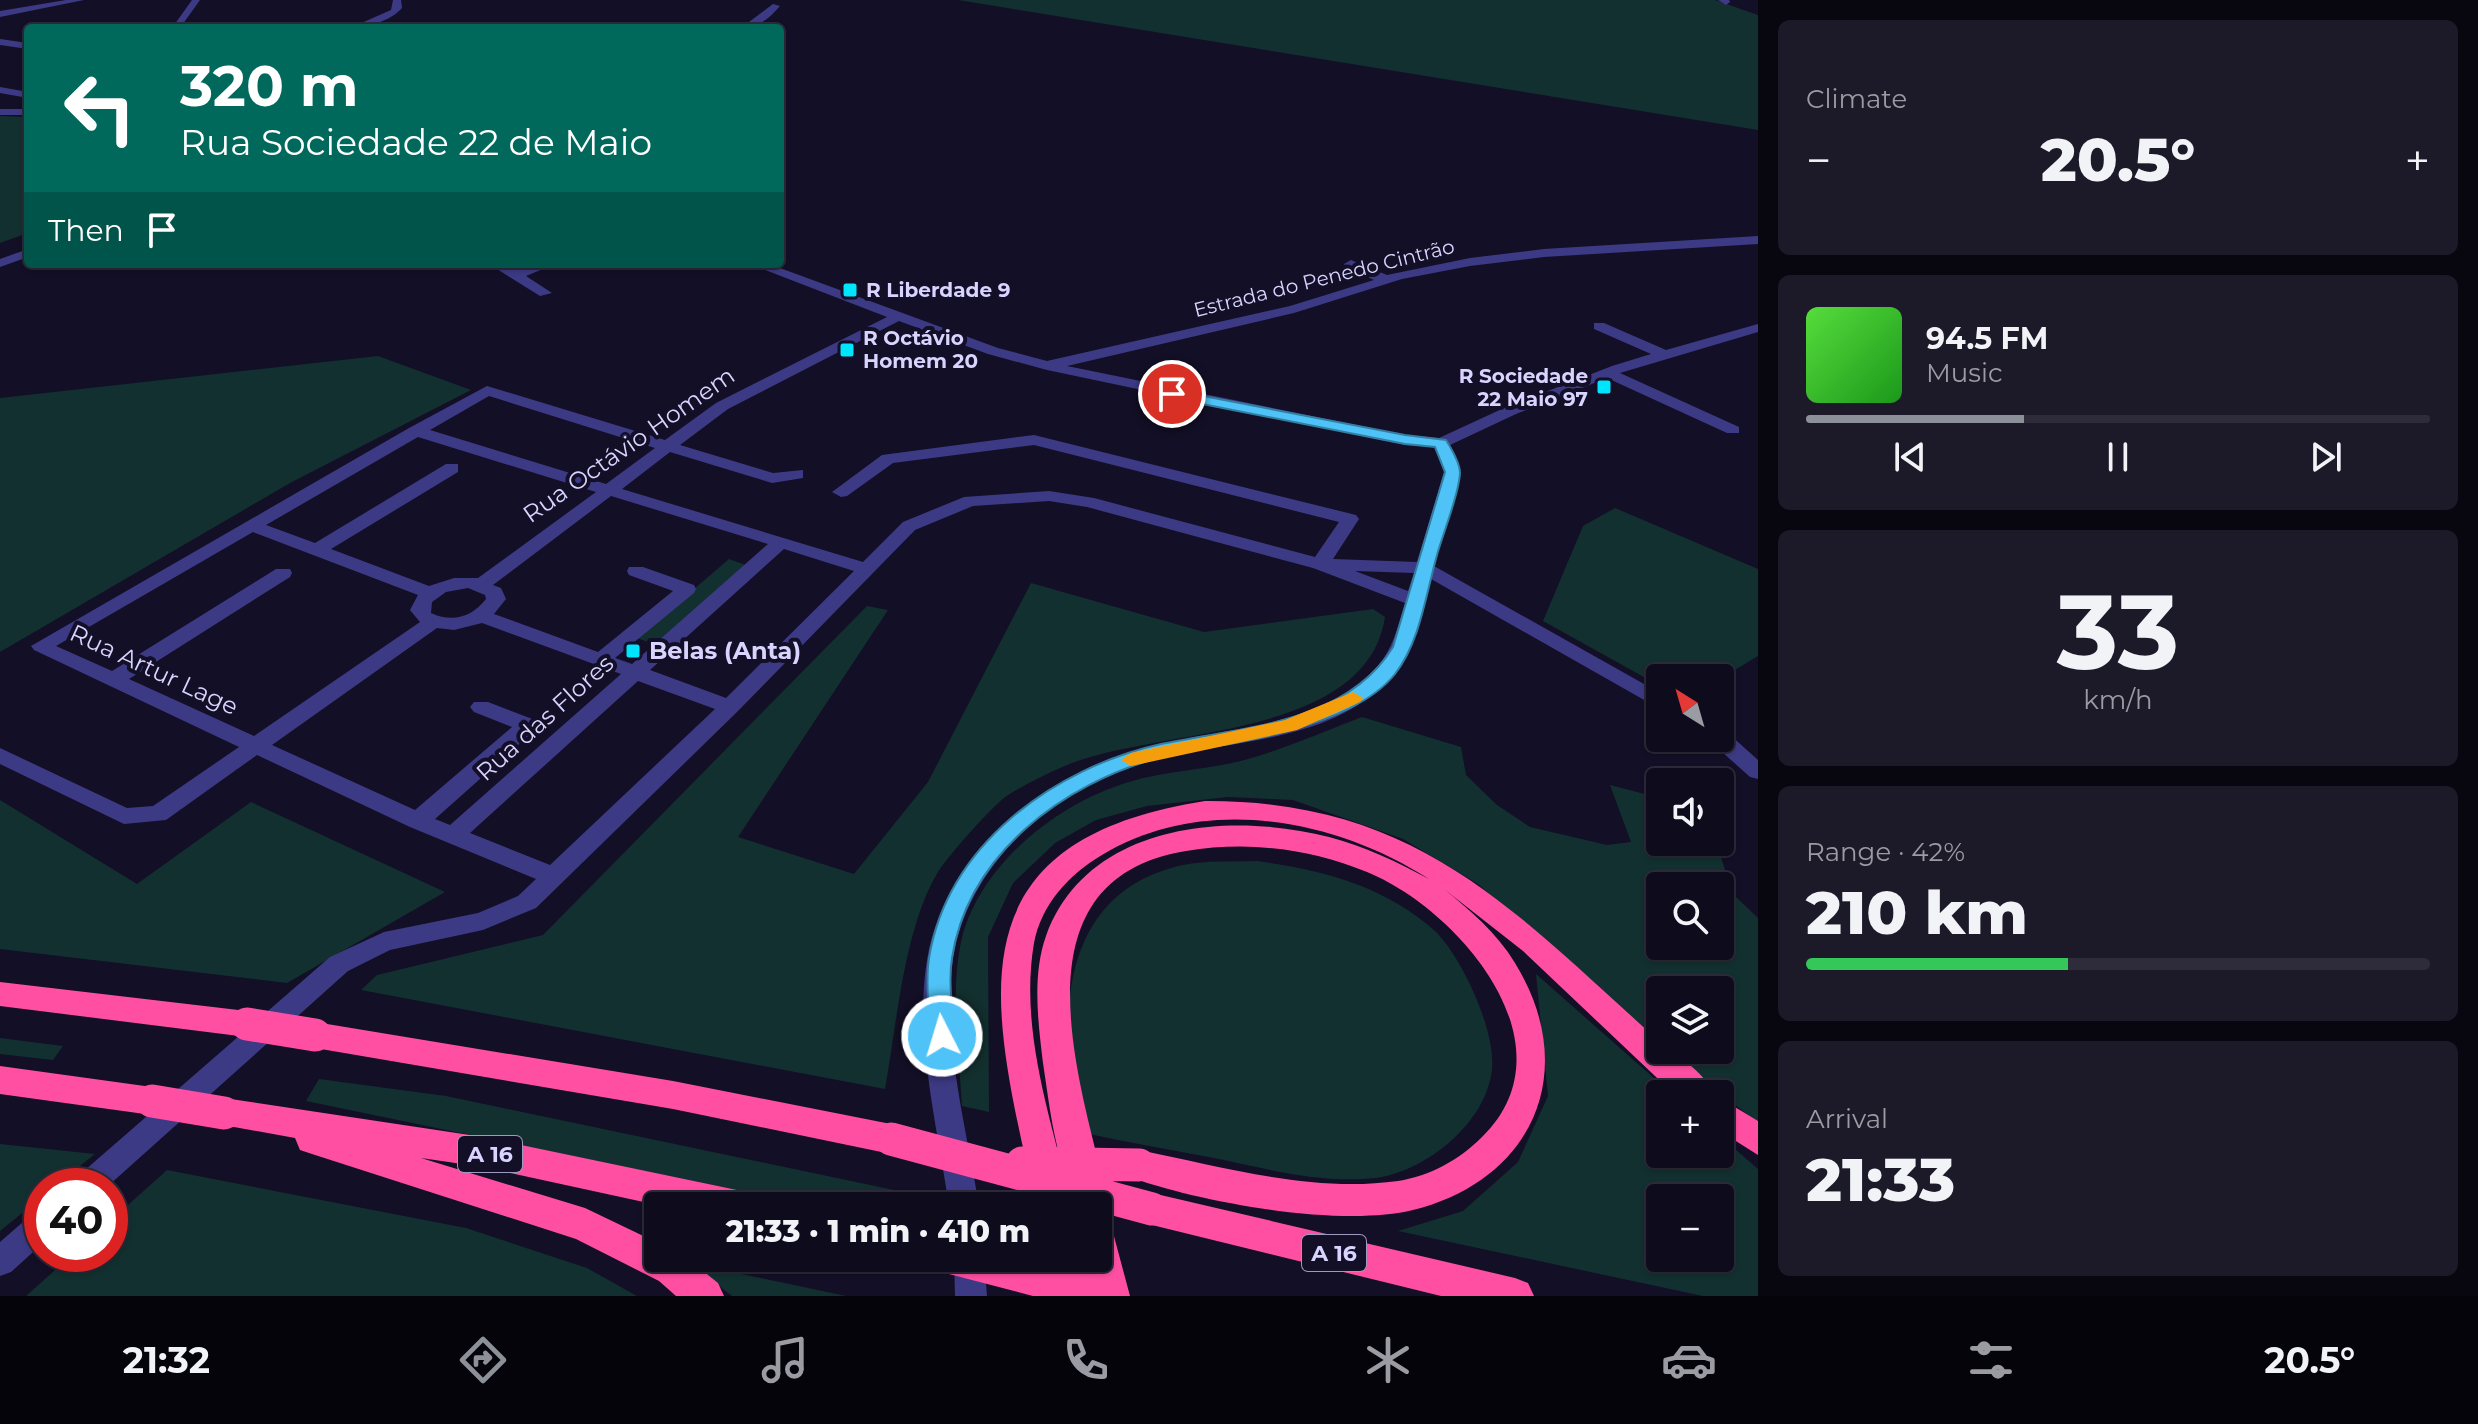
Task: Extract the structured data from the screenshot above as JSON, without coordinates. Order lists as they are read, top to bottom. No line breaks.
{"streets":{"highway":["A 16"],"street":["Estrada do Penedo Cintrão","Rua Octávio Homem","Rua Artur Lage","Rua das Flores"]},"crossings":[["Rua Octávio Homem","Rua Artur Lage"],["Rua Artur Lage","Rua das Flores"]],"places":{"transit":["R Liberdade 9","R Octávio Homem 20","R Sociedade 22 Maio 97","Belas (Anta)"]},"north":"top left","page":{"tile":["Climate",["33","km/h"],["Range · 42%","210 km"],["Arrival","21:33"]],"turn":["320 m","Rua Sociedade 22 de Maio"],"heat":["−","20.5°","+"],"then":"Then","song":["94.5 FM","Music"],"map_buttons":["+","−"],"limit":"40","trip":"21:33 · 1 min · 410 m","tabs":["21:32","20.5°"]}}
